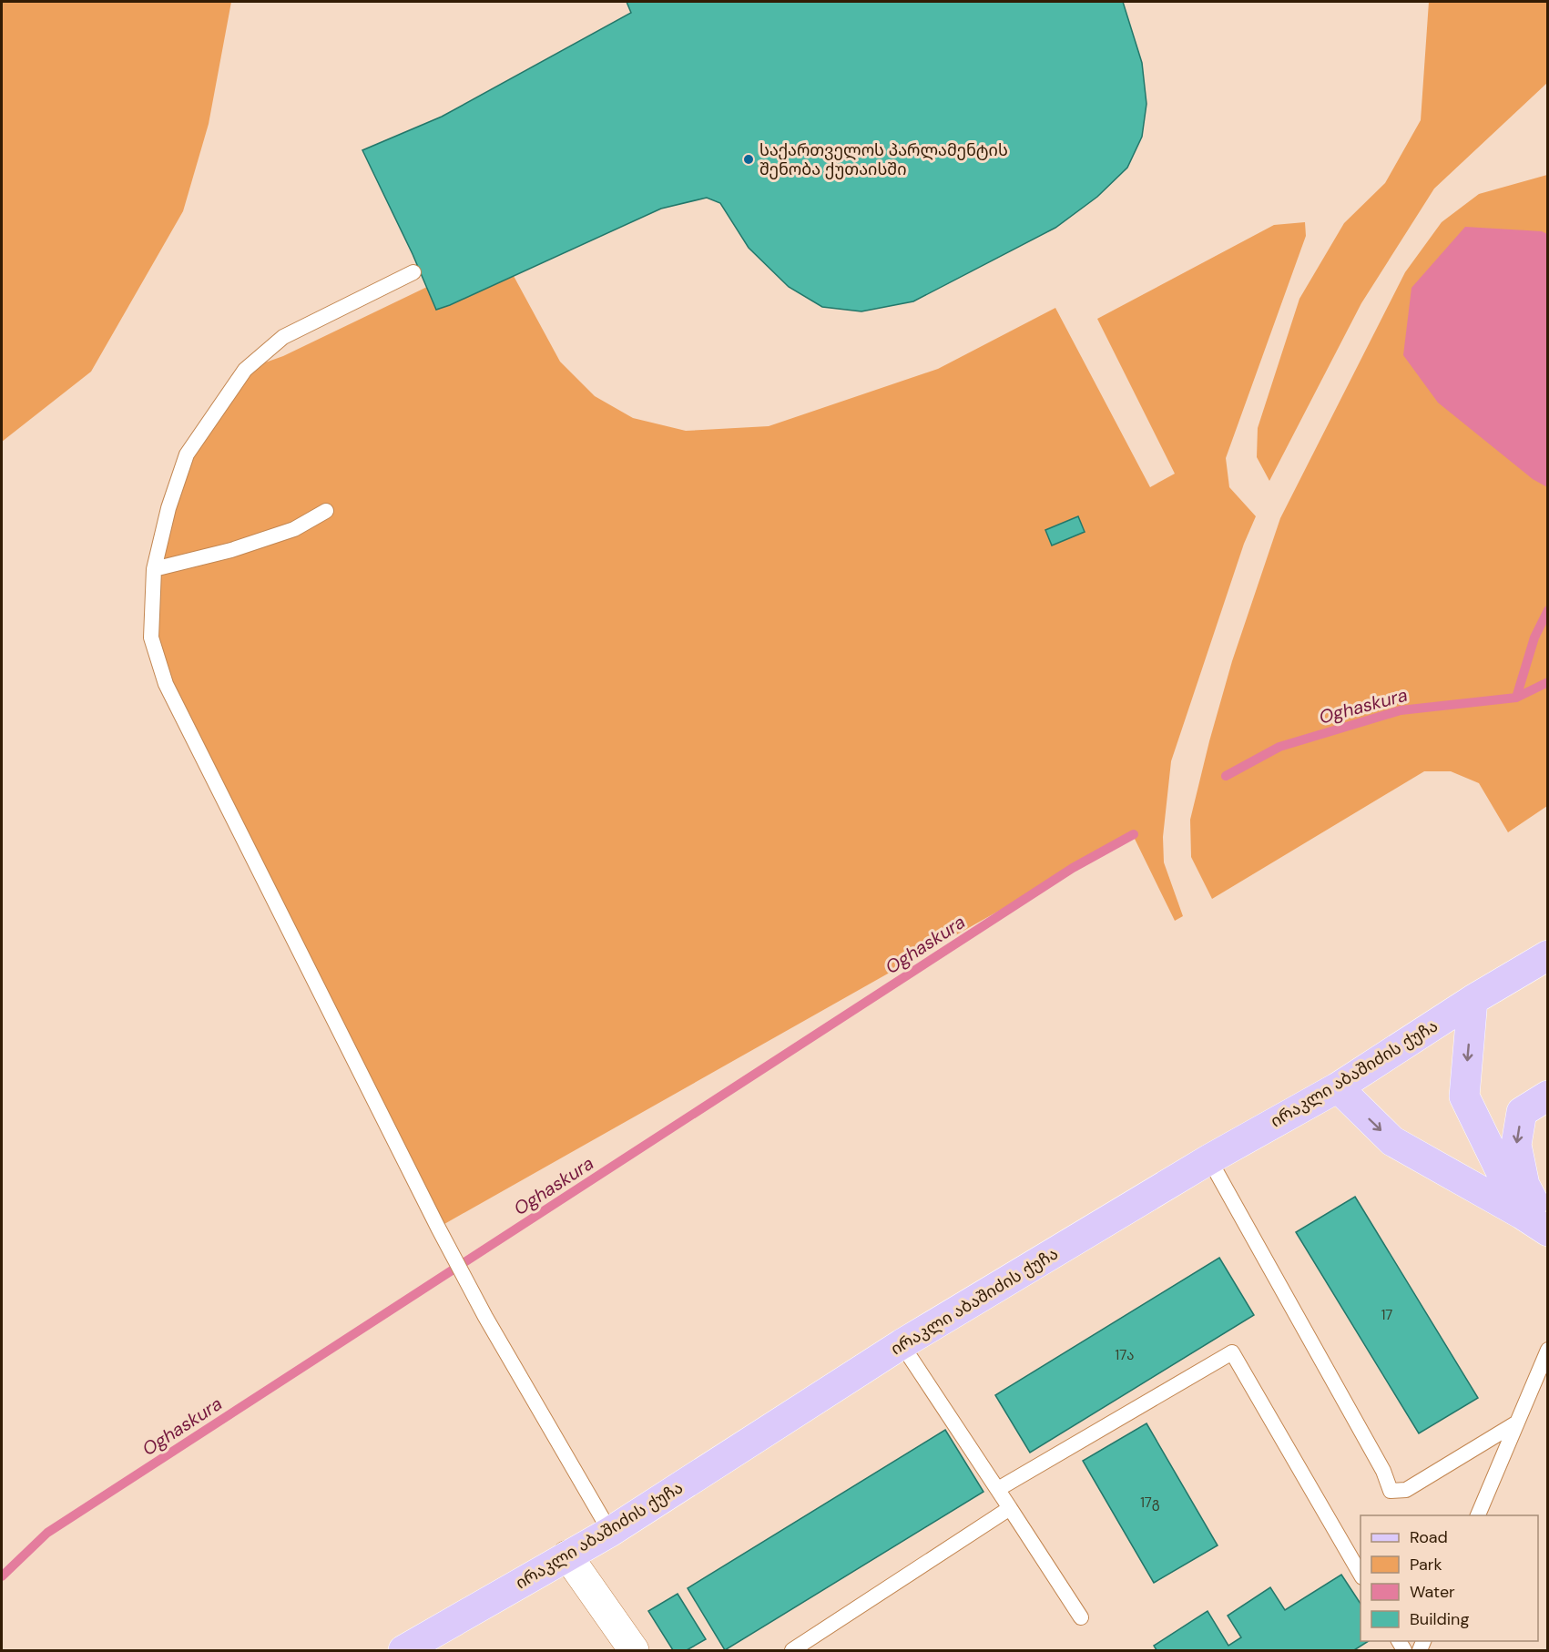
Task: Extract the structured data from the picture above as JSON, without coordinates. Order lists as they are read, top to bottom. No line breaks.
{"streets":{"main road":["ირაკლი აბაშიძის ქუჩა"]},"water":["Oghaskura"],"places":["საქართველოს პარლამენტის შენობა ქუთაისში"],"house_numbers":["17","17ა","17გ"],"legend":["Road","Park","Water","Building"]}
